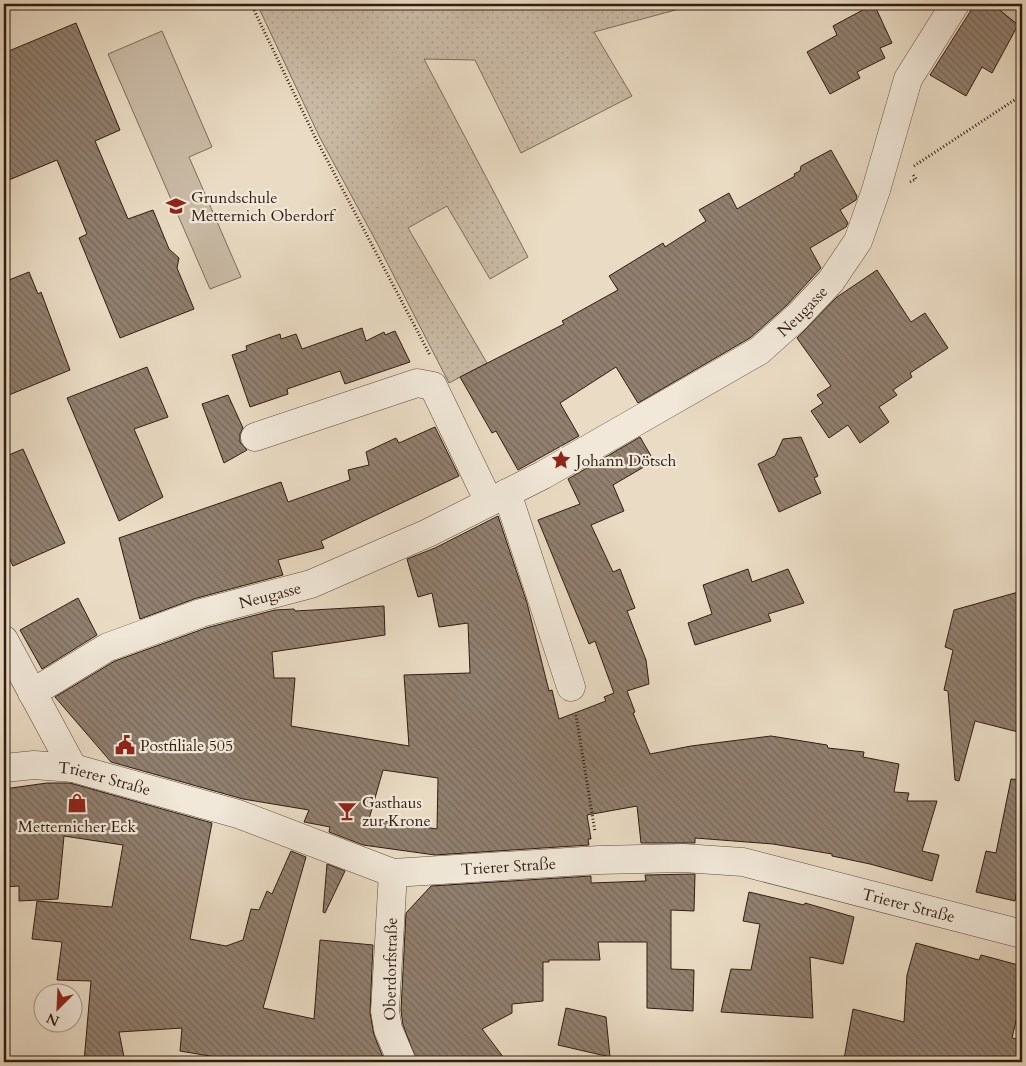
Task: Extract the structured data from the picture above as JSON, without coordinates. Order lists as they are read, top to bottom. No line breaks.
{"streets":{"street":["Neugasse","Trierer Straße","Oberdorfstraße"]},"crossings":[["Trierer Straße","Oberdorfstraße"]],"places":{"school or university":["Grundschule Metternich Oberdorf"],"place":["Johann Dötsch"],"public building":["Postfiliale 505"],"shop":["Metternicher Eck"],"bar":["Gasthaus zur Krone"]},"north":"bottom left"}
